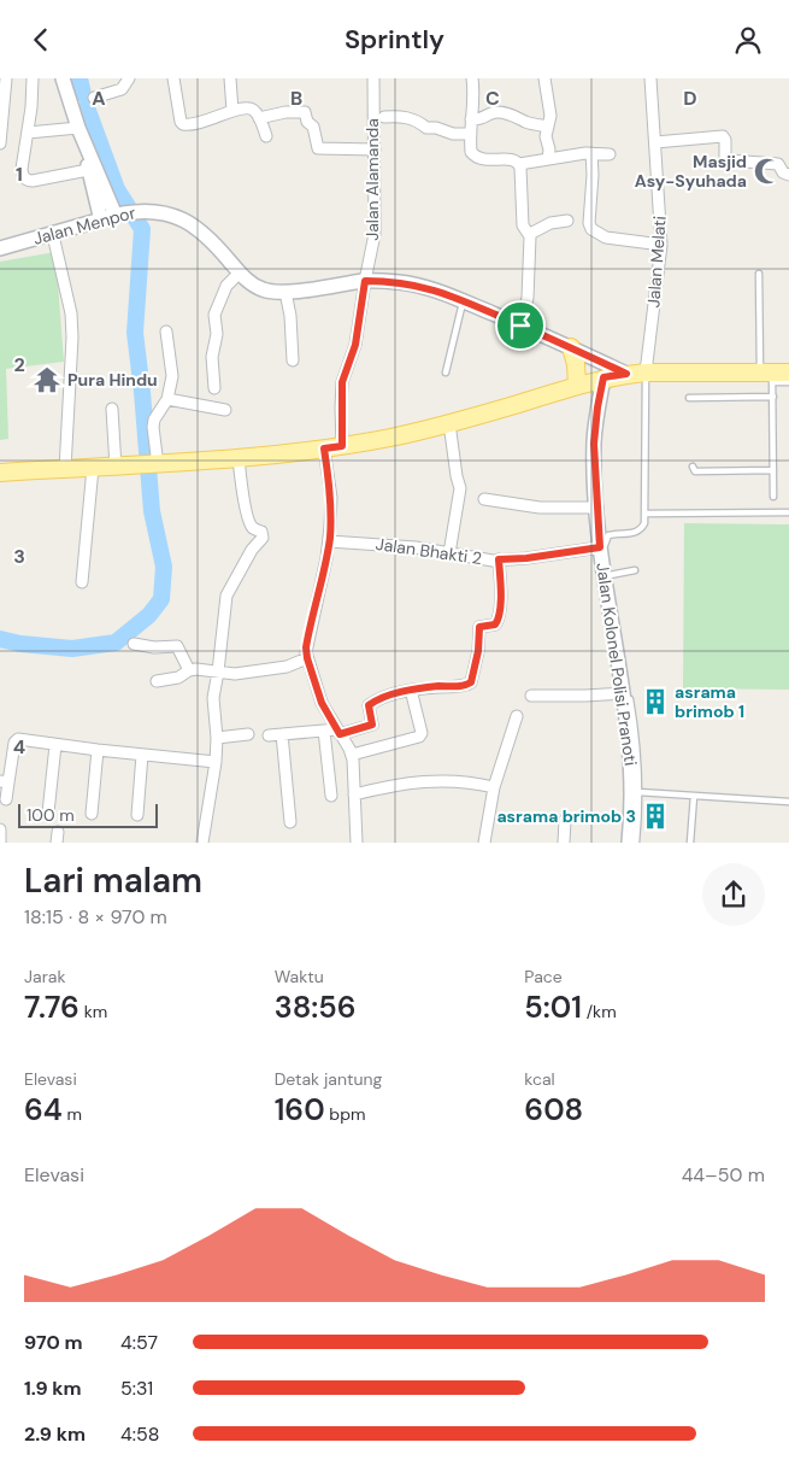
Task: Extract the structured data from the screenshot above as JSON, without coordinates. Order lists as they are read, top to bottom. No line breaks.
{"streets":{"street":["Jalan Alamanda","Jalan Menpor","Jalan Melati","Jalan Bhakti 2","Jalan Kolonel Polisi Pranoti"]},"crossings":[["Jalan Alamanda","Jalan Menpor"],["Jalan Bhakti 2","Jalan Kolonel Polisi Pranoti"]],"places":{"mosque":["Masjid Asy-Syuhada"],"temple":["Pura Hindu"],"building":["asrama brimob 1","asrama brimob 3"]},"scale_bar":"100 m","page":{"header":"Sprintly","scale":"100 m","heading":["Lari malam","18:15 · 8 × 970 m"],"stats":[["Jarak","7.76 km"],["Waktu","38:56"],["Pace","5:01 /km"],["Elevasi","64 m"],["Detak jantung","160 bpm"],["kcal","608"]],"chart":["Elevasi","44–50 m"],"list":[{"name":"970 m","note":"4:57"},{"name":"1.9 km","note":"5:31"},{"name":"2.9 km","note":"4:58"}]},"grid":{"columns":["A","B","C","D"],"rows":["1","2","3","4"]}}
